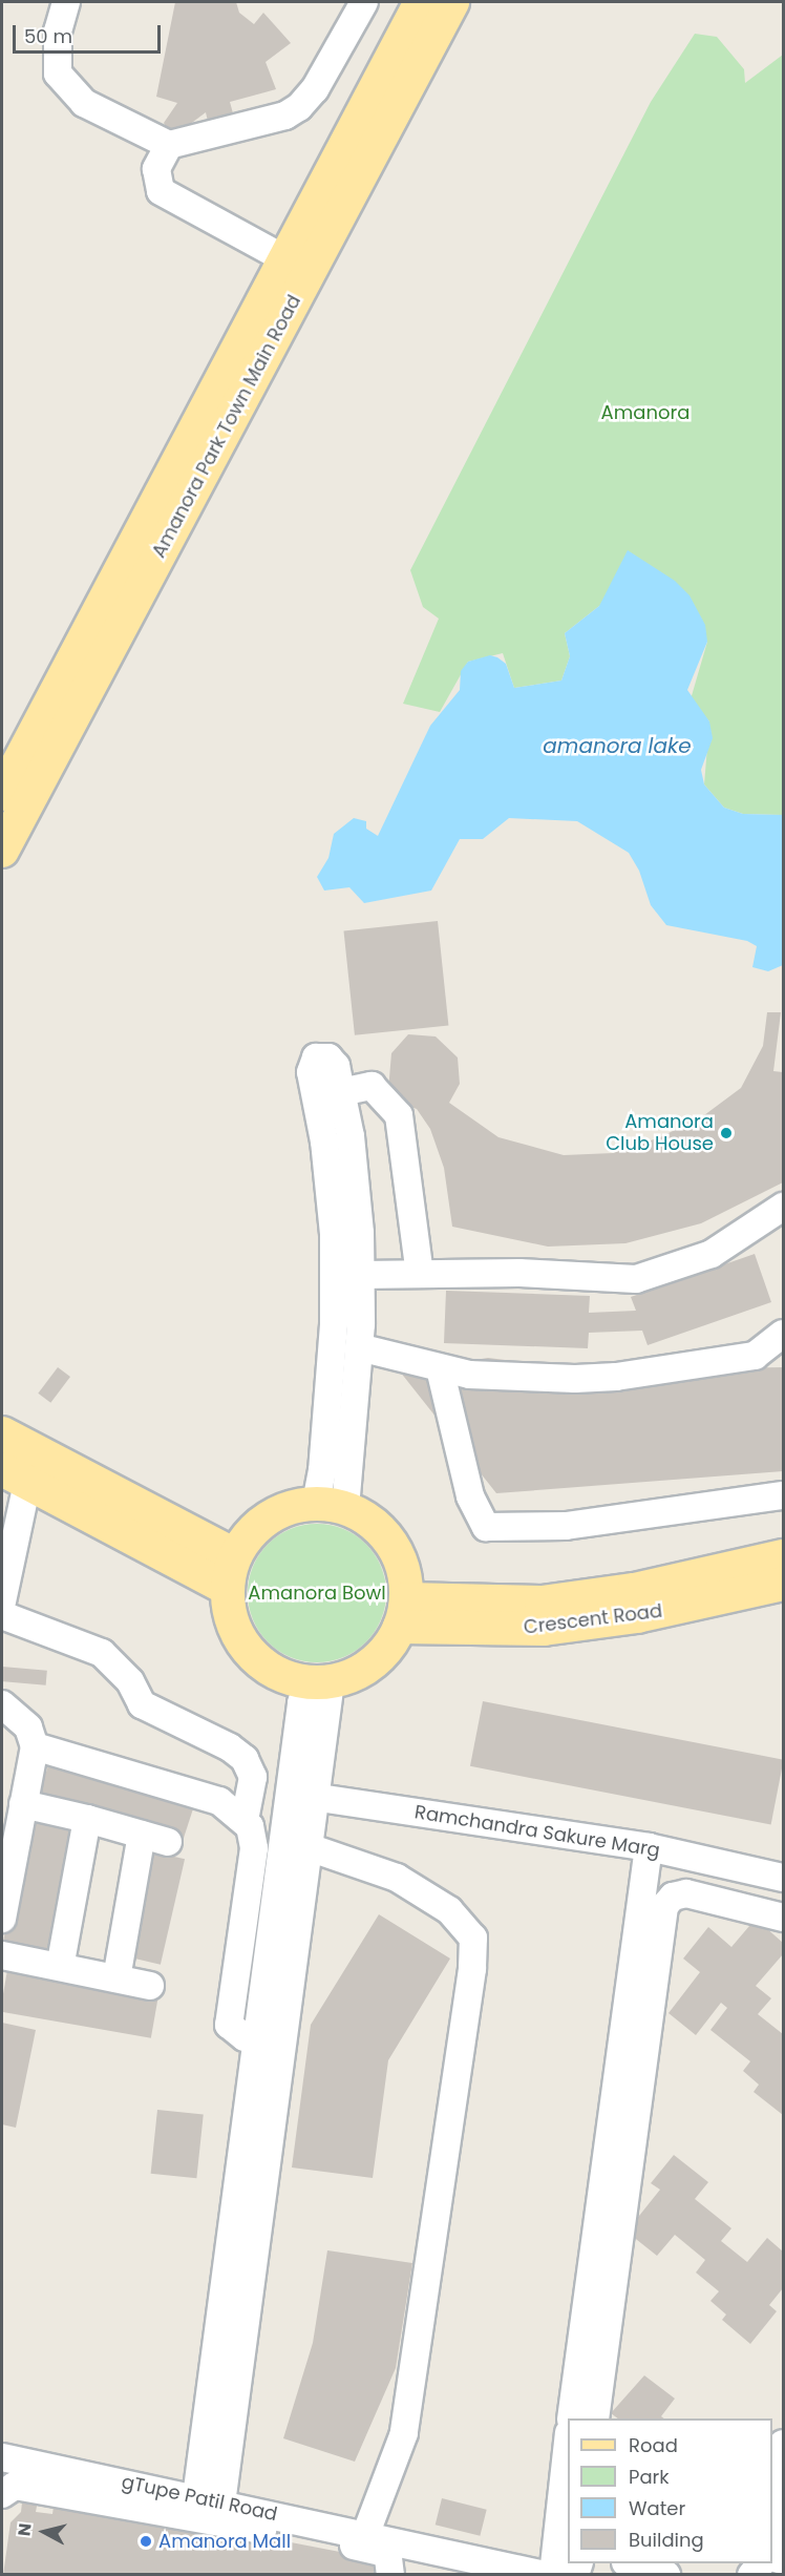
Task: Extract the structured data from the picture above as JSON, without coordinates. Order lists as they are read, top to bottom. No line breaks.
{"streets":{"main road":["Amanora Park Town Main Road","Crescent Road"],"street":["Ramchandra Sakure Marg","gTupe Patil Road"]},"water":["amanora lake"],"parks":["Amanora","Amanora Bowl"],"places":["Amanora Club House","Amanora Mall"],"legend":["Road","Park","Water","Building"],"scale_bar":"50 m","north":"left"}
